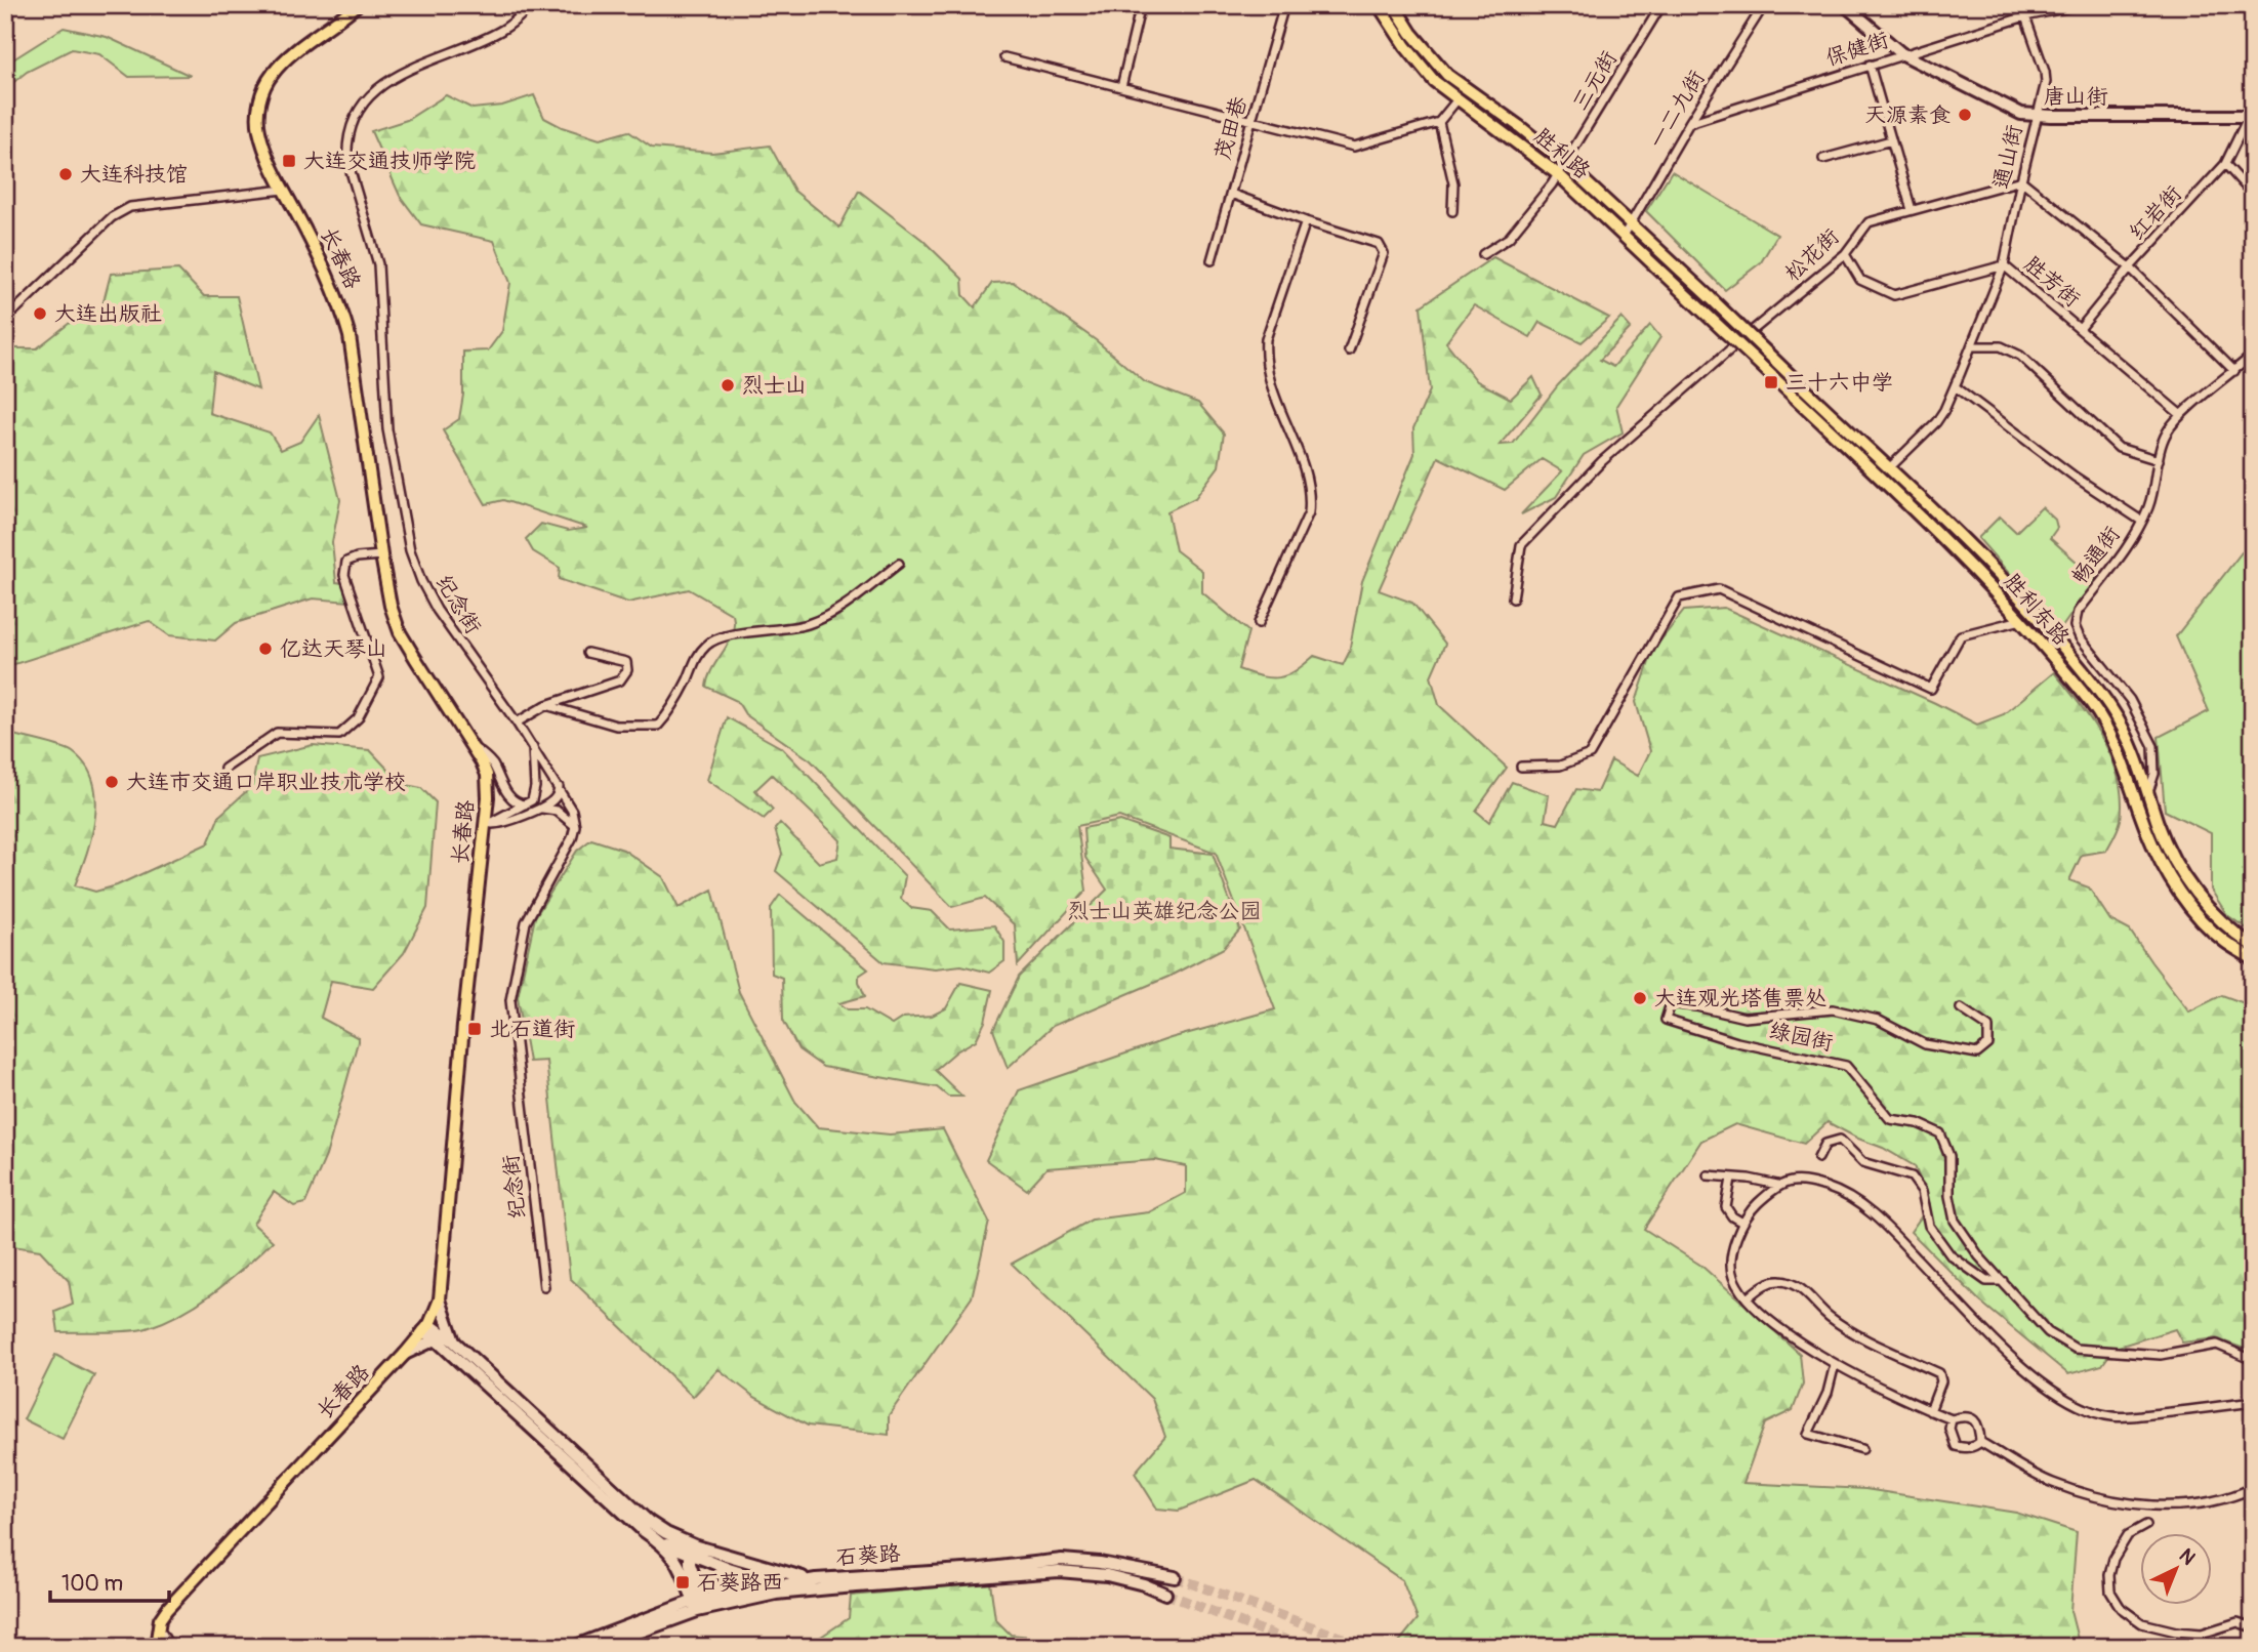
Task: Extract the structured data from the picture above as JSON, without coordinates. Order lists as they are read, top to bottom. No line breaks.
{"streets":{"main road":["唐山街","胜利路","长春路","胜利东路","石葵路"],"street":["保健街","三元街","一二九街","茂田巷","通山街","红岩街","松花街","胜芳街","畅通街","纪念街","绿园街"]},"crossings":[["保健街","唐山街"],["保健街","一二九街"],["保健街","通山街"],["三元街","胜利路"],["唐山街","通山街"],["唐山街","红岩街"],["一二九街","胜利路"],["胜利路","通山街"],["胜利路","畅通街"],["胜利路","胜利东路"],["通山街","松花街"],["通山街","胜芳街"],["红岩街","胜芳街"],["松花街","胜芳街"],["胜芳街","畅通街"]],"parks":["烈士山英雄纪念公园"],"places":{"other":["天源素食","大连科技馆","大连出版社","烈士山","亿达天琴山","大连市交通口岸职业技术学校","大连观光塔售票处"],"transit":["大连交通技师学院","三十六中学","北石道街","石葵路西"]},"scale_bar":"100 m","north":"top right"}
